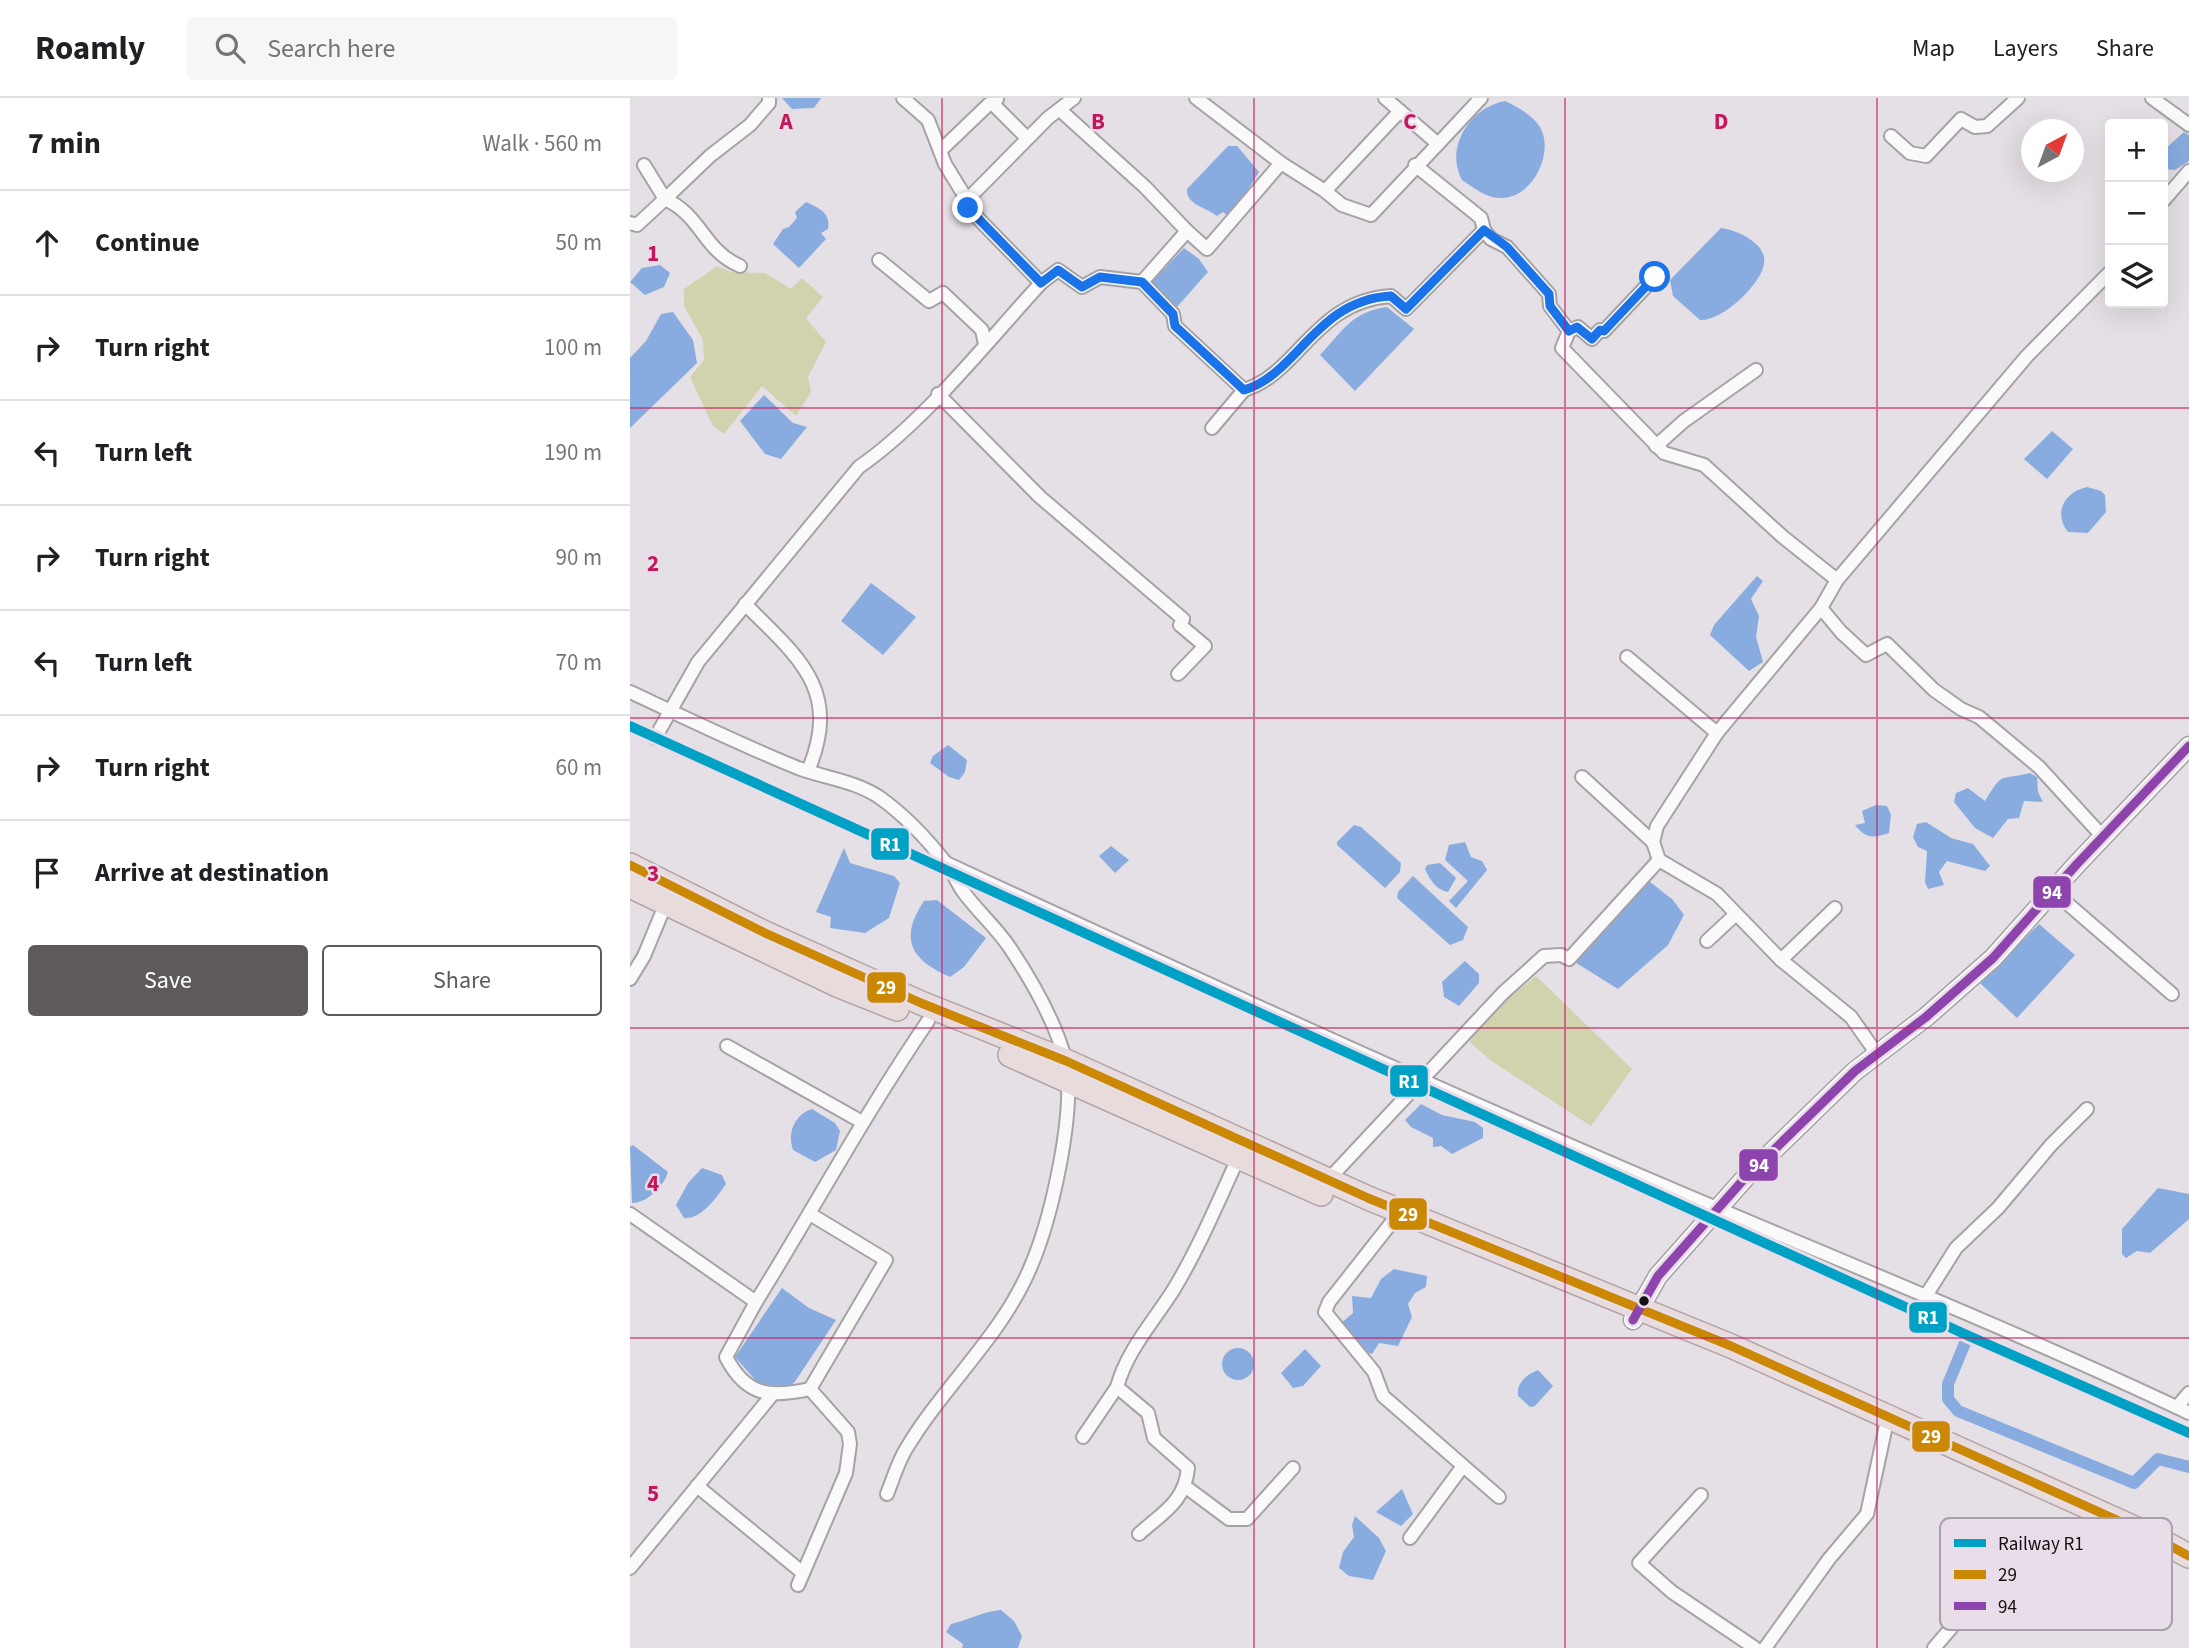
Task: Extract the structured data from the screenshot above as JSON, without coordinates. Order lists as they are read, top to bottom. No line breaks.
{"lines":["rail line R1","transit line 94","transit line 29"],"legend":["Railway R1","29","94"],"north":"top right","page":{"header":"Roamly","search":"Search here","nav":["Map","Layers","Share"],"heading":["7 min","Walk · 560 m"],"map_buttons":["+","−"],"list":[["Continue","50 m"],["Turn right","100 m"],["Turn left","190 m"],["Turn right","90 m"],["Turn left","70 m"],["Turn right","60 m"],"Arrive at destination"],"buttons":["Save","Share"]},"grid":{"columns":["A","B","C","D"],"rows":["1","2","3","4","5"]}}
